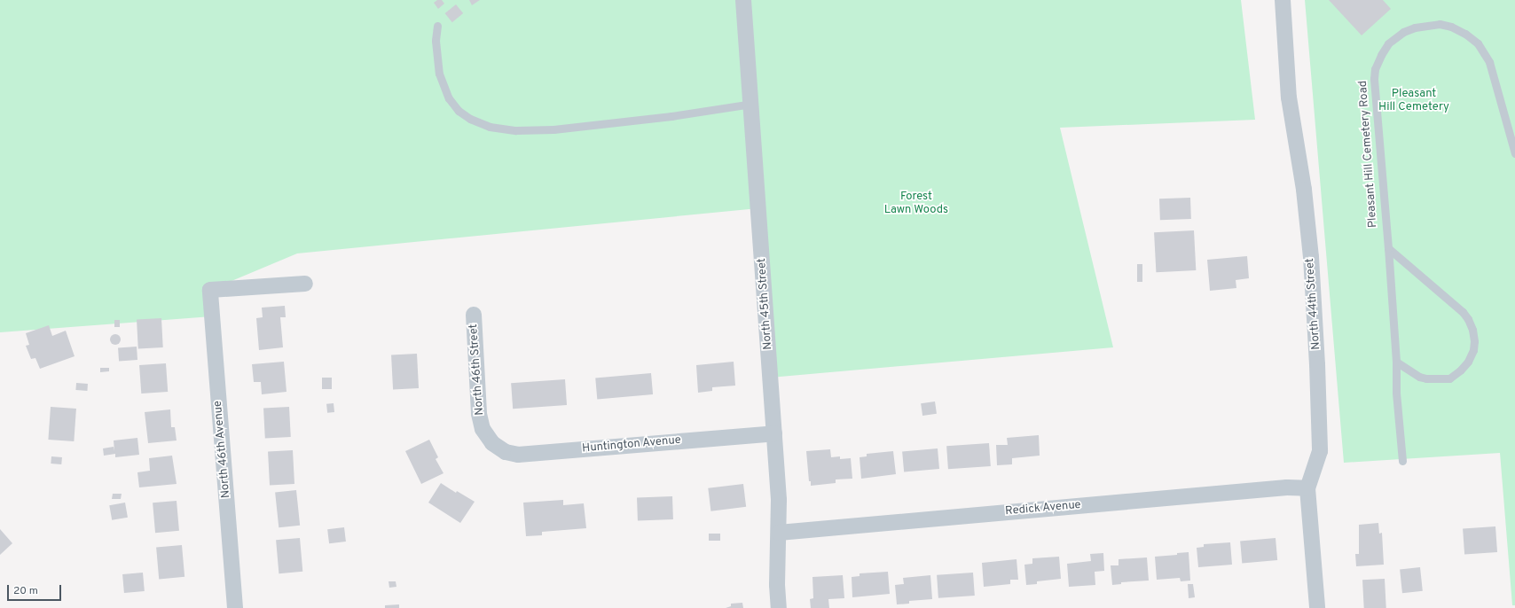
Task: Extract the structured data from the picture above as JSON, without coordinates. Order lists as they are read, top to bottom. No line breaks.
{"streets":{"street":["North 45th Street","North 44th Street","North 46th Street","Huntington Avenue","North 46th Avenue","Redick Avenue"],"lane":["Pleasant Hill Cemetery Road"]},"crossings":[["North 45th Street","Huntington Avenue"],["North 45th Street","Redick Avenue"],["North 44th Street","Redick Avenue"],["North 46th Street","Huntington Avenue"]],"parks":["Pleasant Hill Cemetery","Forest Lawn Woods"],"scale_bar":"20 m"}
